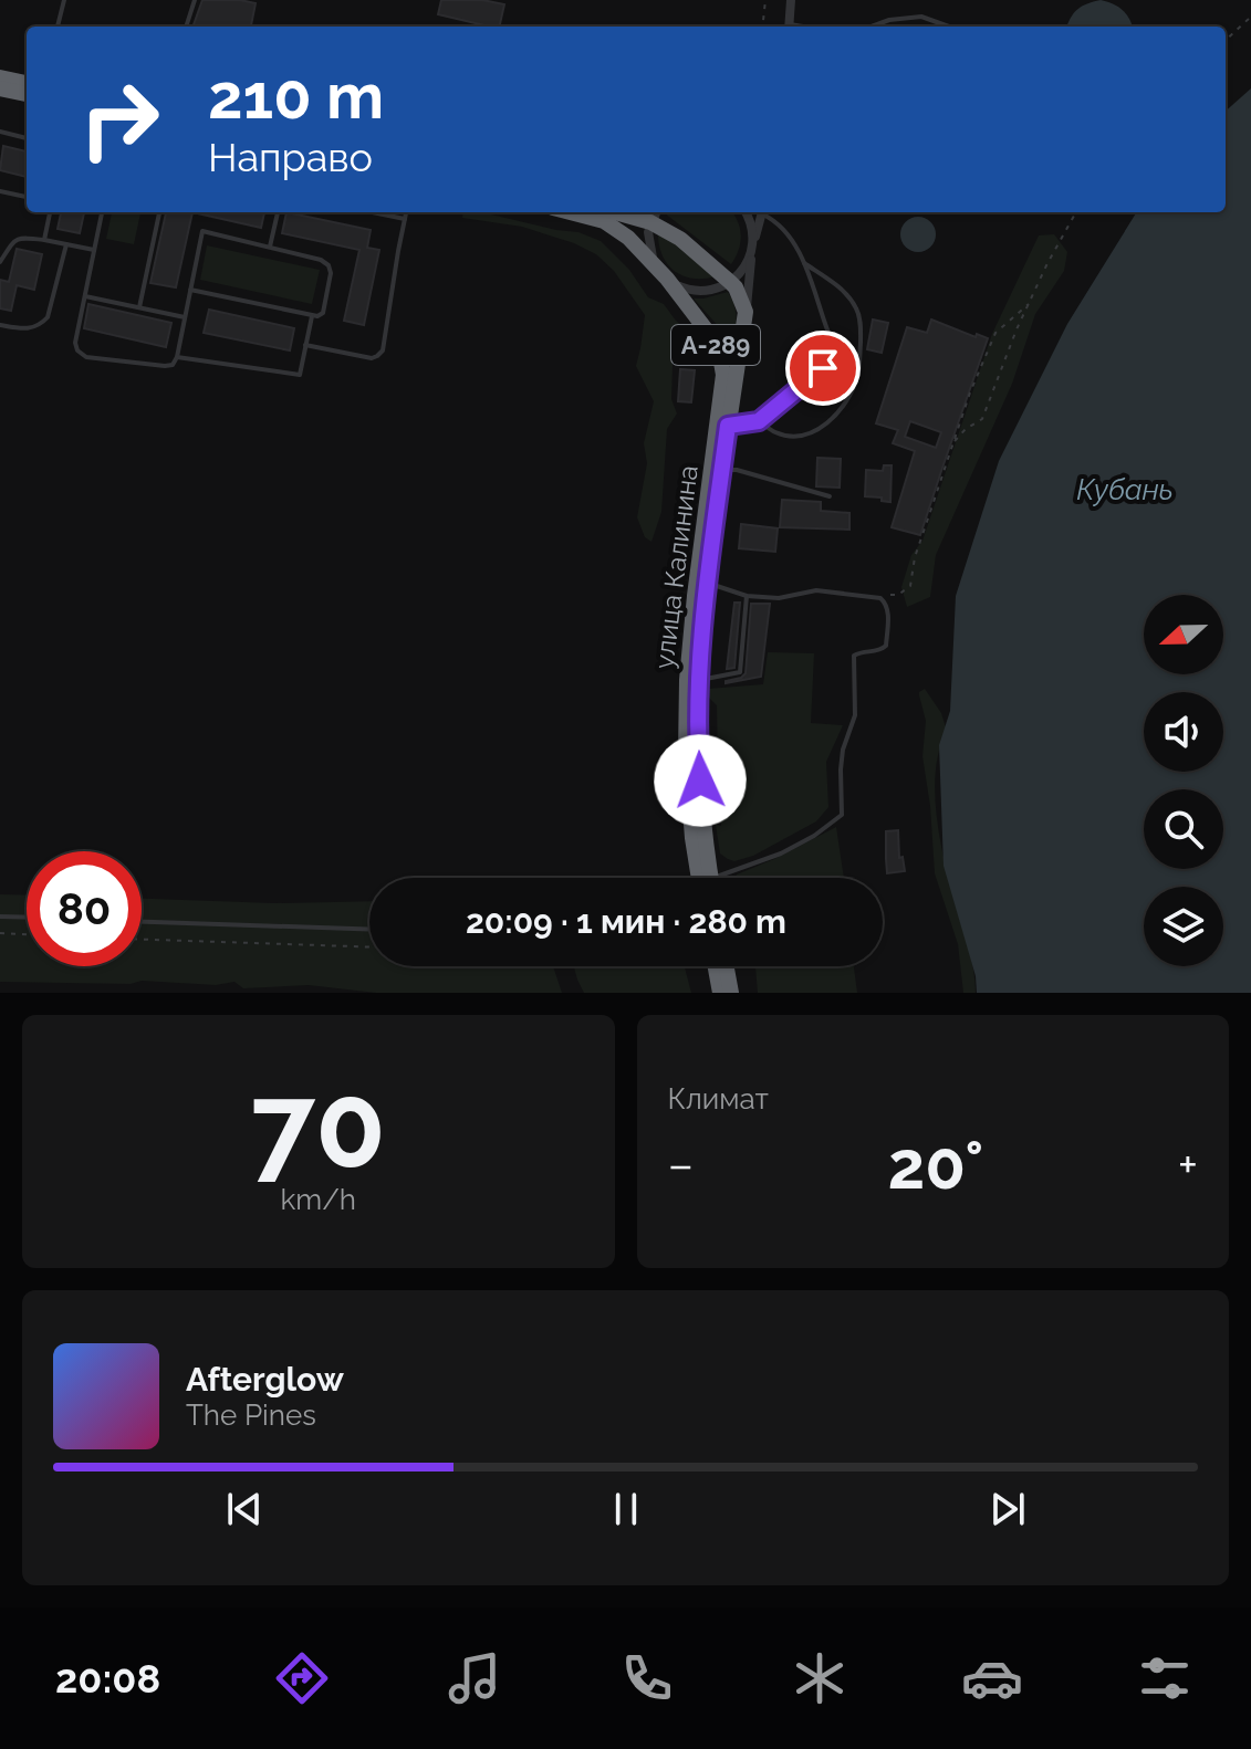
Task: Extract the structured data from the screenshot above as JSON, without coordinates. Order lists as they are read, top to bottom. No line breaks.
{"streets":{"highway":["А-289","улица Калинина"]},"crossings":[["А-289","улица Калинина"]],"water":["Кубань"],"north":"left","page":{"turn":["210 m","Направо"],"limit":"80","trip":"20:09 · 1 мин · 280 m","tile":[["70","km/h"],"Климат"],"heat":["−","20°","+"],"song":["Afterglow","The Pines"],"tabs":"20:08"}}
